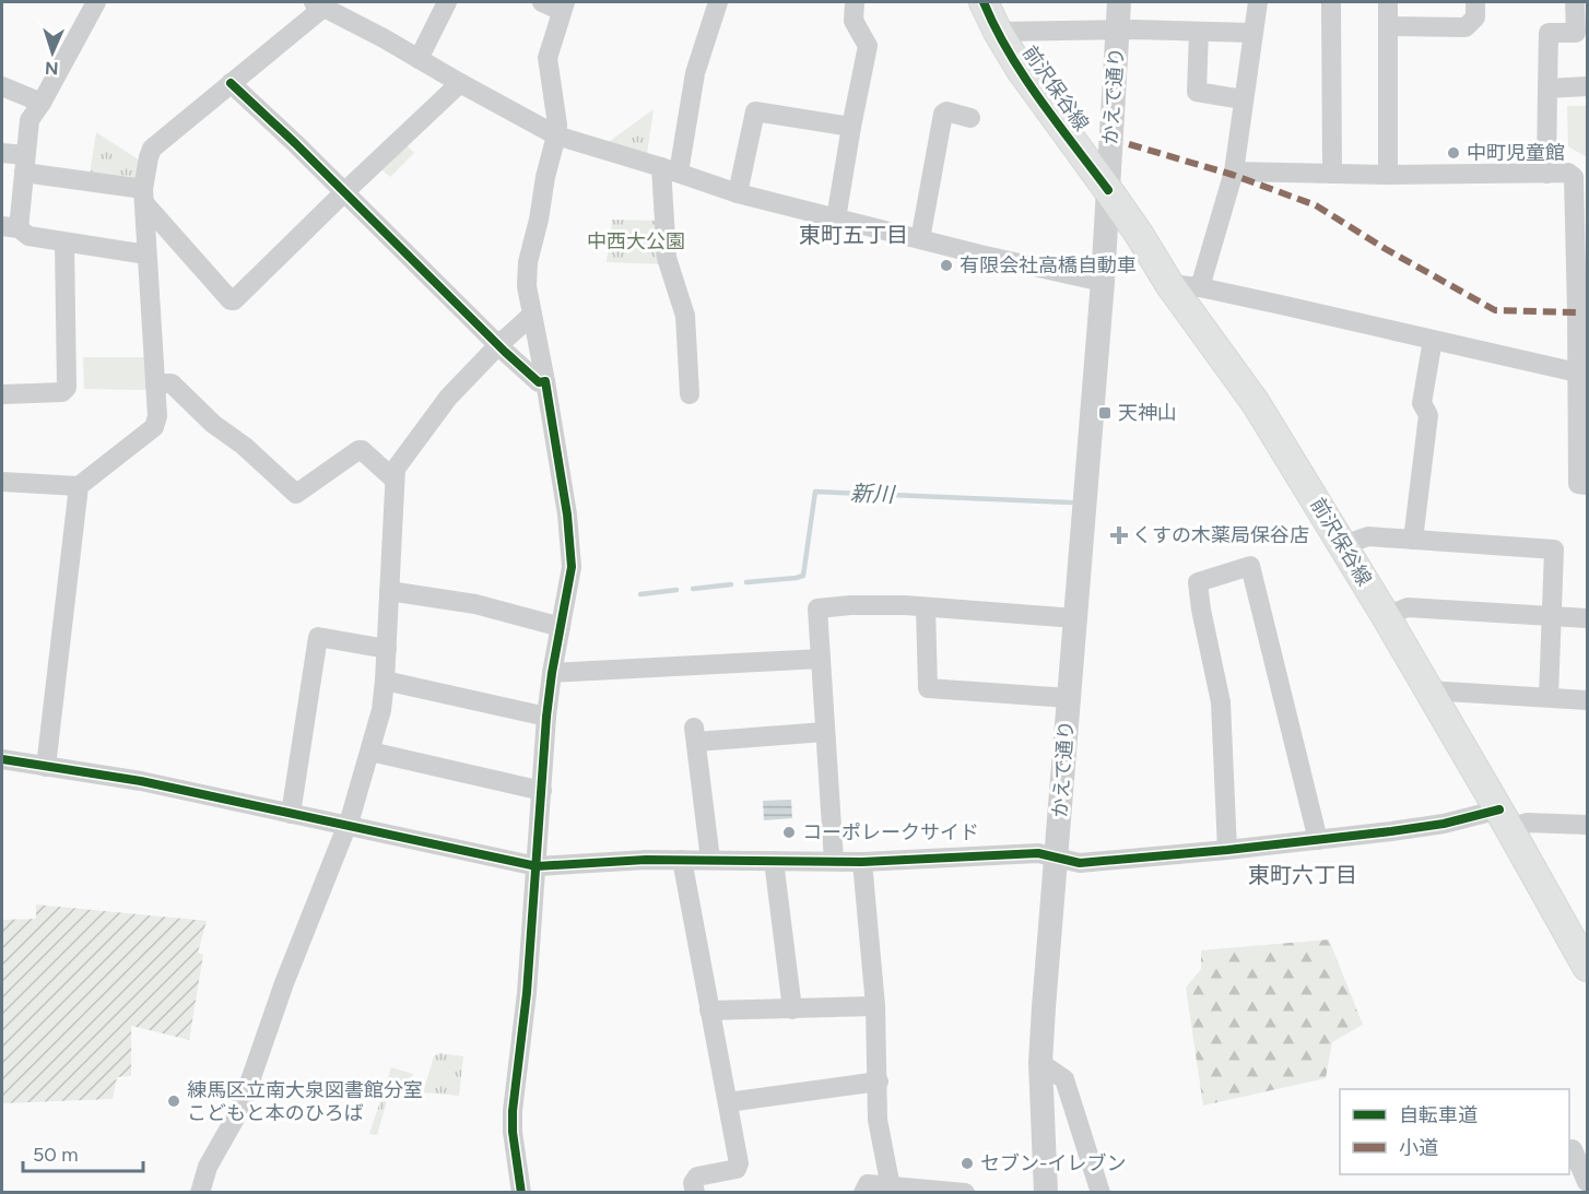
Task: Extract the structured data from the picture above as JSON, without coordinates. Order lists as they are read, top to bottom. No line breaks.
{"streets":{"main road":["前沢保谷線"],"street":["かえで通り"]},"crossings":[["前沢保谷線","かえで通り"]],"districts":["東町五丁目","東町六丁目"],"water":["新川"],"parks":["中西大公園"],"places":{"other":["中町児童館","有限会社高橋自動車","コーポレークサイド","練馬区立南大泉図書館分室 こどもと本のひろば","セブン-イレブン"],"transit":["天神山"],"health":["くすの木薬局保谷店"]},"legend":["自転車道","小道"],"scale_bar":"50 m","north":"bottom"}
